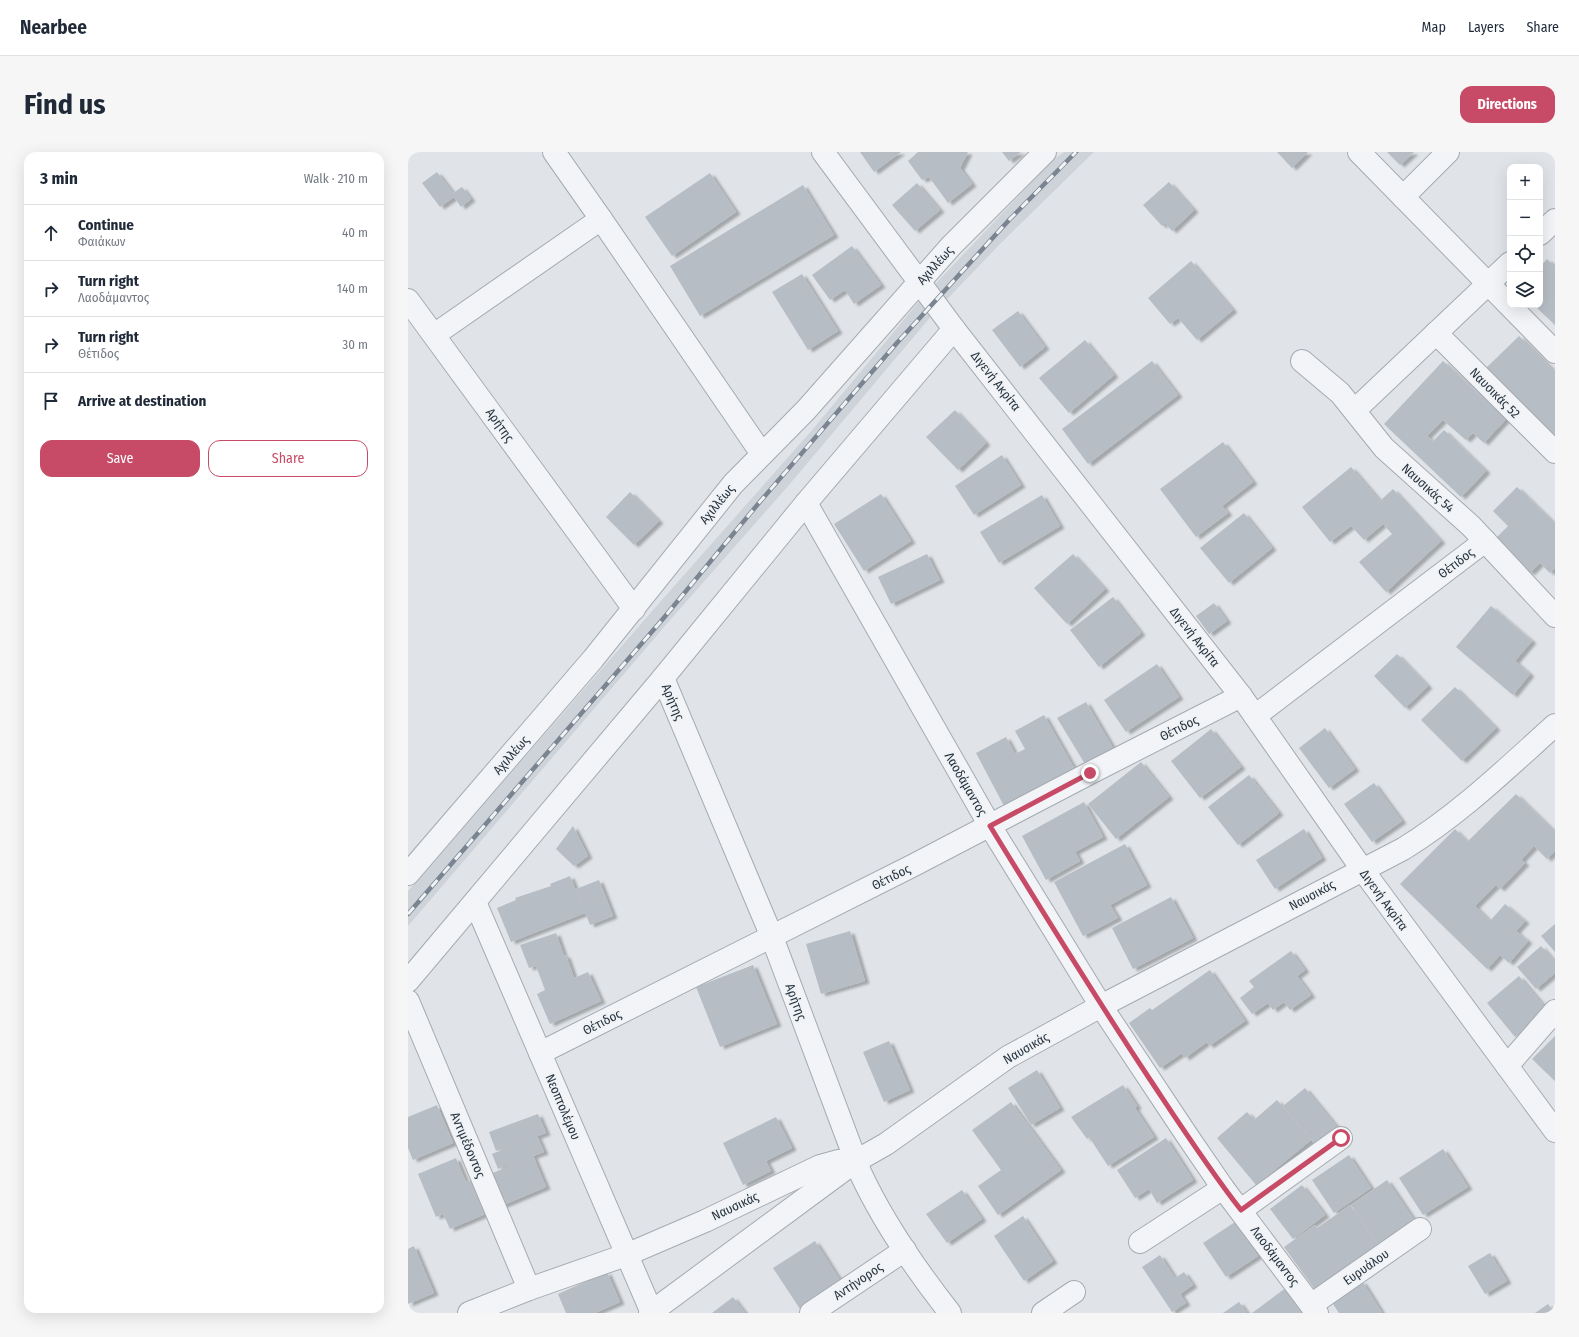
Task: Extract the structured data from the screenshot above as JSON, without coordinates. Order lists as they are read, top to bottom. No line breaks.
{"streets":{"street":["Αχιλλέως","Διγενή Ακρίτα","Ναυσικάς 52","Αρήτης","Ναυσικάς 54","Θέτιδος","Λαοδάμαντος","Ναυσικάς","Νεοπτολέμου","Αντιμέδοντος","Ευρυάλου","Αντήνορος"]},"crossings":[["Αχιλλέως","Διγενή Ακρίτα"],["Αχιλλέως","Αρήτης"],["Διγενή Ακρίτα","Θέτιδος"],["Διγενή Ακρίτα","Ναυσικάς"],["Αρήτης","Θέτιδος"],["Αρήτης","Ναυσικάς"],["Αρήτης","Αντήνορος"],["Ναυσικάς 54","Θέτιδος"],["Θέτιδος","Λαοδάμαντος"],["Θέτιδος","Νεοπτολέμου"],["Λαοδάμαντος","Ναυσικάς"],["Λαοδάμαντος","Ευρυάλου"],["Ναυσικάς","Νεοπτολέμου"],["Ναυσικάς","Αντιμέδοντος"]],"page":{"header":"Nearbee","nav":["Map","Layers","Share"],"buttons":["Directions",["Save","Share"]],"title":"Find us","heading":["3 min","Walk · 210 m"],"map_buttons":["+","−"],"list":[["Continue","Φαιάκων","40 m"],["Turn right","Λαοδάμαντος","140 m"],["Turn right","Θέτιδος","30 m"],"Arrive at destination"]}}
